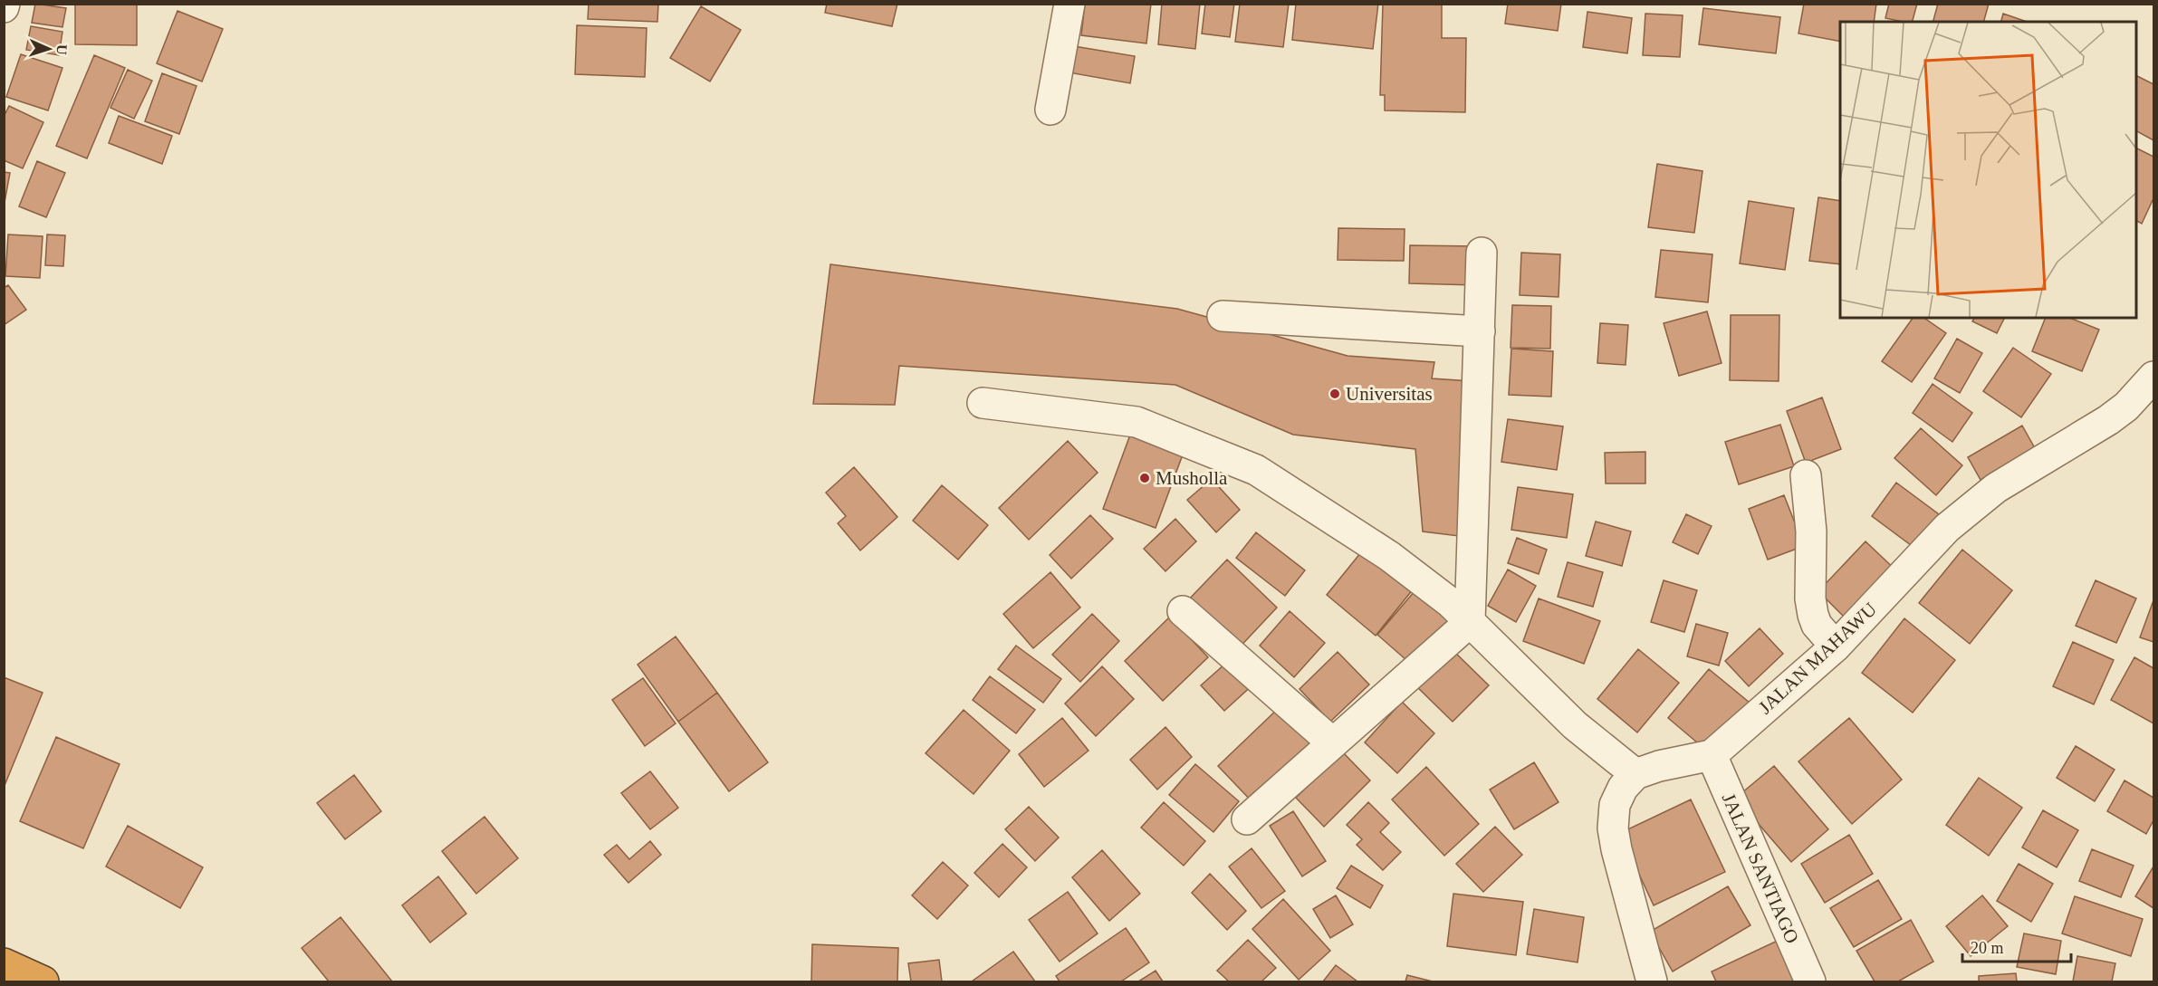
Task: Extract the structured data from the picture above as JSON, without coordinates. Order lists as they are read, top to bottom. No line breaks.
{"streets":{"street":["JALAN MAHAWU","JALAN SANTIAGO"]},"crossings":[["JALAN MAHAWU","JALAN SANTIAGO"]],"places":["Universitas","Musholla"],"scale_bar":"20 m","north":"right"}
